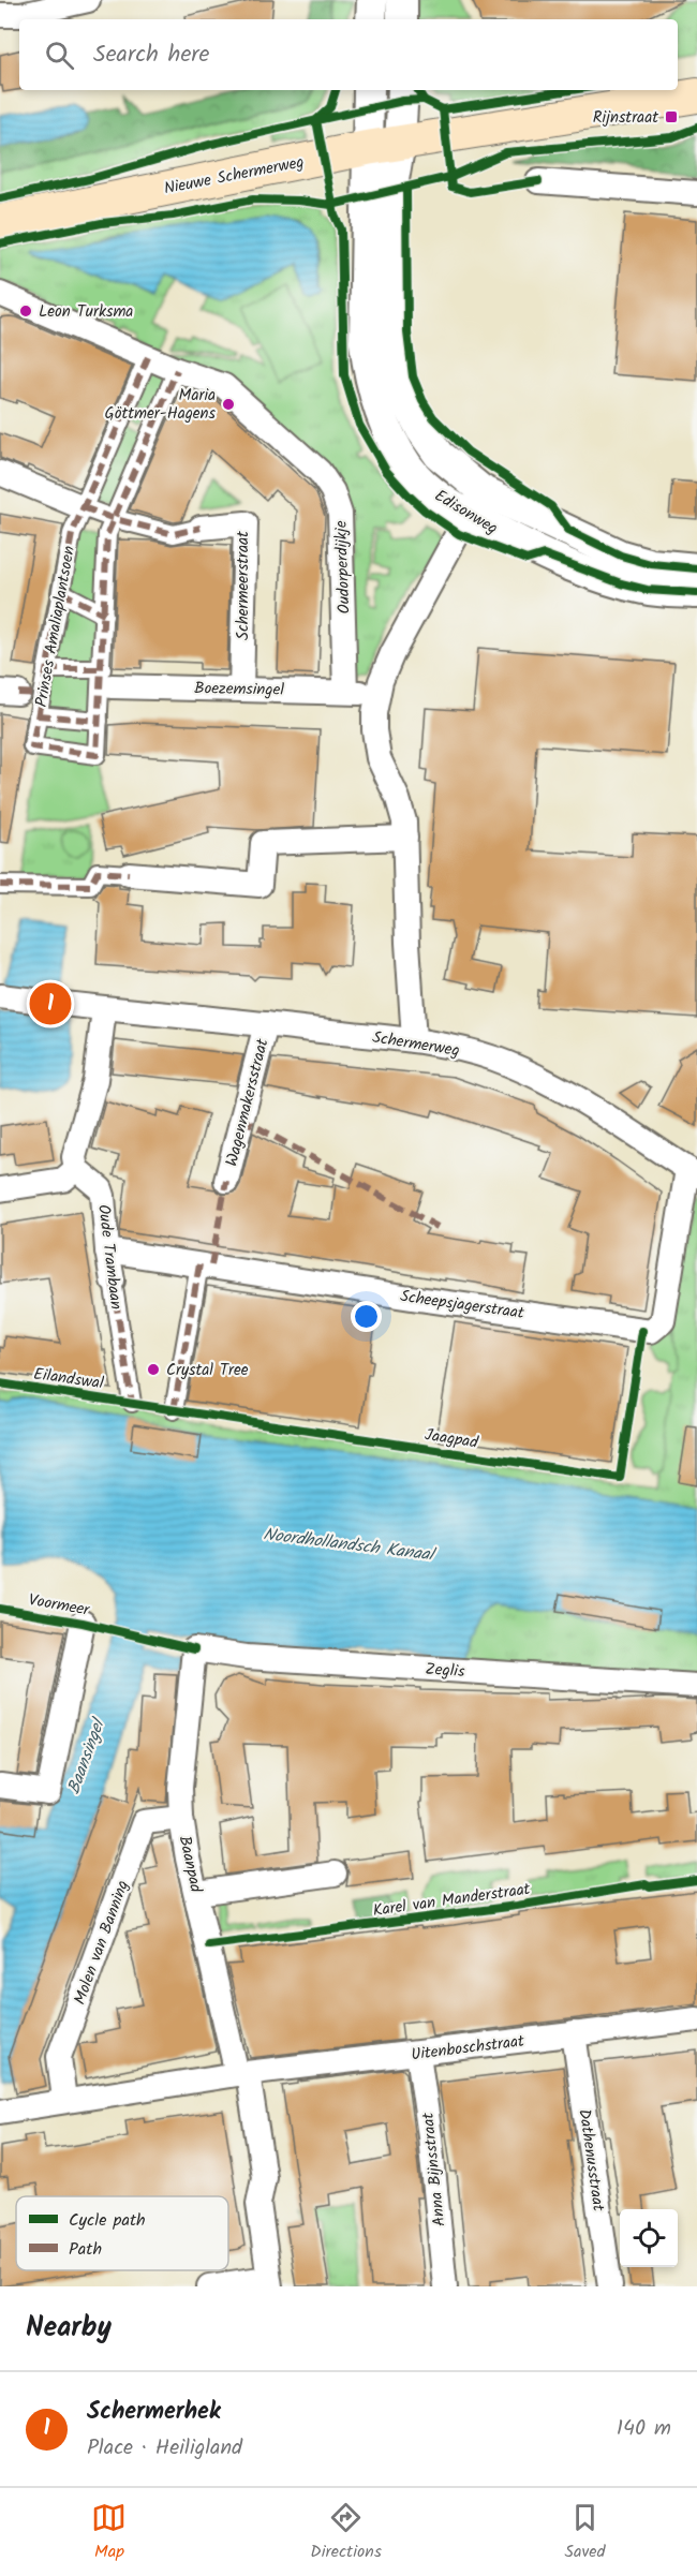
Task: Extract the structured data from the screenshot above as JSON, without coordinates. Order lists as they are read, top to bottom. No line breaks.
{"streets":{"main road":["Nieuwe Schermerweg"],"street":["Edisonweg","Oudorperdijkje","Schermeerstraat","Prinses Amaliaplantsoen","Boezemsingel","Schermerweg","Wagenmakersstraat","Oude Trambaan","Scheepsjagerstraat","Voormeer","Zeglis","Baanpad","Molen van Banning","Uitenboschstraat","Dathenusstraat","Anna Bijnsstraat"],"cycle path":["Eilandswal","Karel van Manderstraat"]},"crossings":[["Nieuwe Schermerweg","Edisonweg"],["Oudorperdijkje","Prinses Amaliaplantsoen"],["Oudorperdijkje","Boezemsingel"],["Schermeerstraat","Boezemsingel"],["Schermerweg","Wagenmakersstraat"],["Schermerweg","Scheepsjagerstraat"],["Oude Trambaan","Scheepsjagerstraat"],["Zeglis","Baanpad"],["Baanpad","Molen van Banning"],["Baanpad","Uitenboschstraat"],["Uitenboschstraat","Dathenusstraat"],["Uitenboschstraat","Anna Bijnsstraat"]],"water":["Noordhollandsch Kanaal","Baansingel"],"places":{"transit":["Rijnstraat"],"other":["Leon Turksma","Maria Göttmer-Hagens","Crystal Tree"]},"legend":["Cycle path","Path"],"page":{"search":"Search here","pins":"1","heading":"Nearby","list":[{"mark":"1","name":"Schermerhek","note":"Place · Heiligland","value":"140 m"}],"nav":["Map","Directions","Saved"]}}
